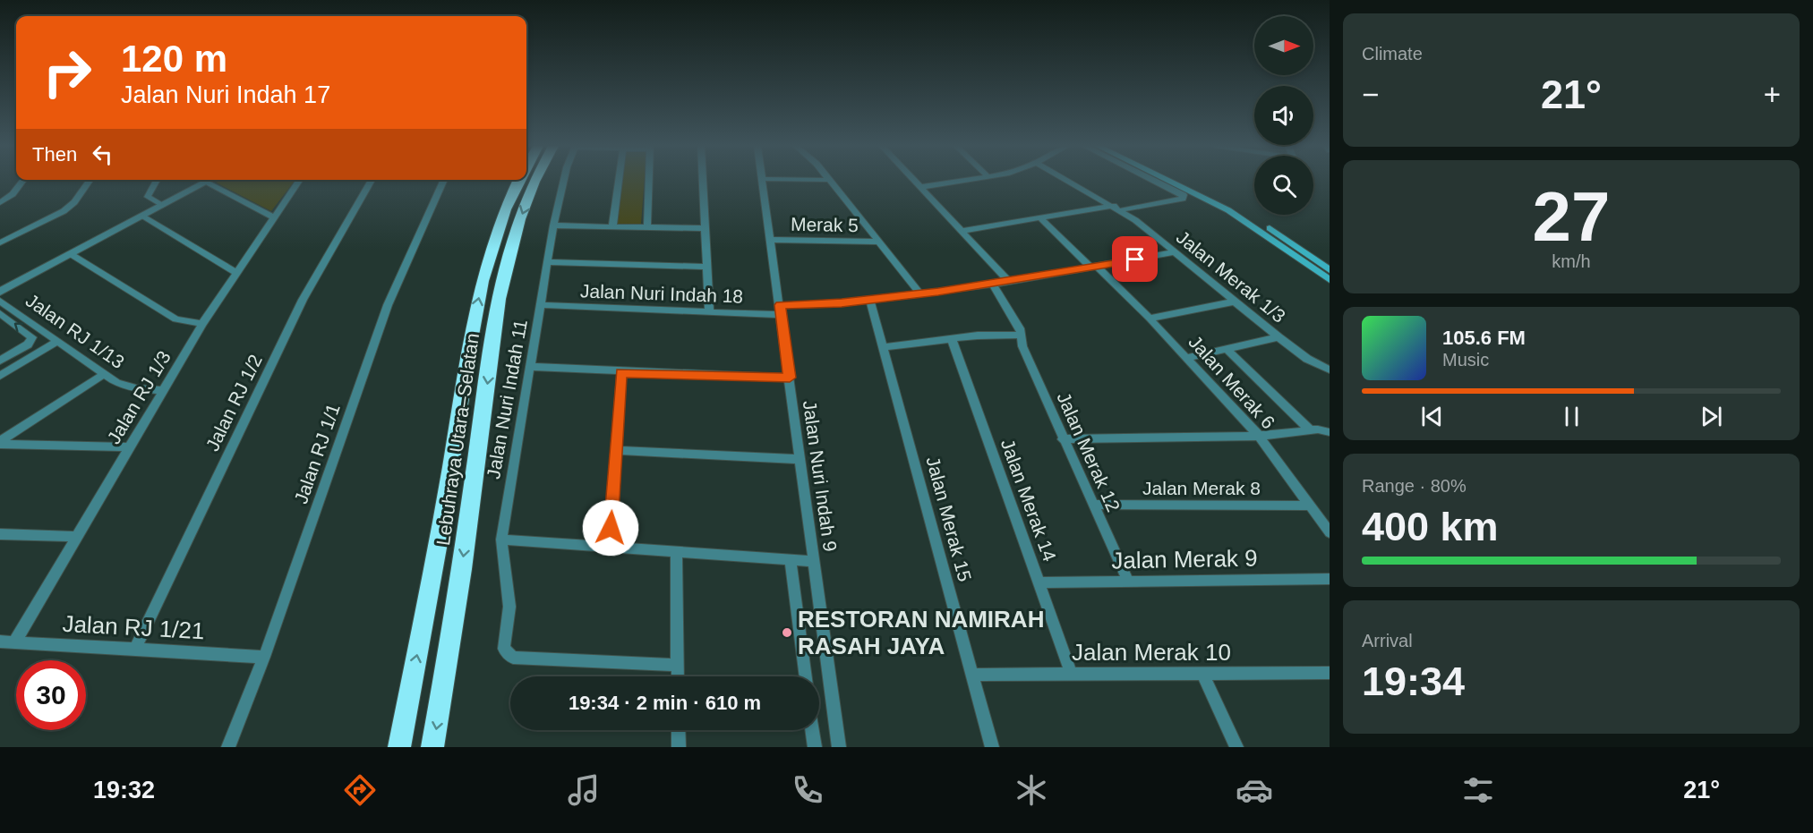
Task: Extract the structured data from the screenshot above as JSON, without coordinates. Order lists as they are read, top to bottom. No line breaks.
{"streets":{"highway":["Lebuhraya Utara–Selatan"],"street":["Merak 5","Jalan Merak 1/3","Jalan Nuri Indah 18","Jalan RJ 1/13","Jalan Merak 6","Jalan RJ 1/3","Jalan Nuri Indah 11","Jalan RJ 1/2","Jalan Merak 12","Jalan RJ 1/1","Jalan Nuri Indah 9","Jalan Merak 8","Jalan Merak 14","Jalan Merak 15","Jalan Merak 9","Jalan RJ 1/21","Jalan Merak 10"]},"crossings":[["Merak 5","Jalan Nuri Indah 9"],["Jalan Merak 1/3","Jalan Nuri Indah 18"],["Jalan Nuri Indah 18","Jalan Merak 6"],["Jalan Nuri Indah 18","Jalan Nuri Indah 11"],["Jalan Nuri Indah 18","Jalan Merak 12"],["Jalan Nuri Indah 18","Jalan Nuri Indah 9"],["Jalan Nuri Indah 18","Jalan Merak 15"],["Jalan RJ 1/13","Jalan RJ 1/3"],["Jalan Merak 6","Jalan Merak 8"],["Jalan RJ 1/3","Jalan RJ 1/21"],["Jalan RJ 1/2","Jalan RJ 1/21"],["Jalan Merak 12","Jalan Merak 8"],["Jalan Merak 12","Jalan Merak 9"],["Jalan RJ 1/1","Jalan RJ 1/21"],["Jalan Merak 14","Jalan Merak 9"],["Jalan Merak 14","Jalan Merak 10"],["Jalan Merak 15","Jalan Merak 10"]],"places":["RESTORAN NAMIRAH RASAH JAYA"],"north":"right","page":{"tile":["Climate",["27","km/h"],["Range · 80%","400 km"],["Arrival","19:34"]],"turn":["120 m","Jalan Nuri Indah 17"],"heat":["−","21°","+"],"then":"Then","song":["105.6 FM","Music"],"limit":"30","trip":"19:34 · 2 min · 610 m","tabs":["19:32","21°"]}}
